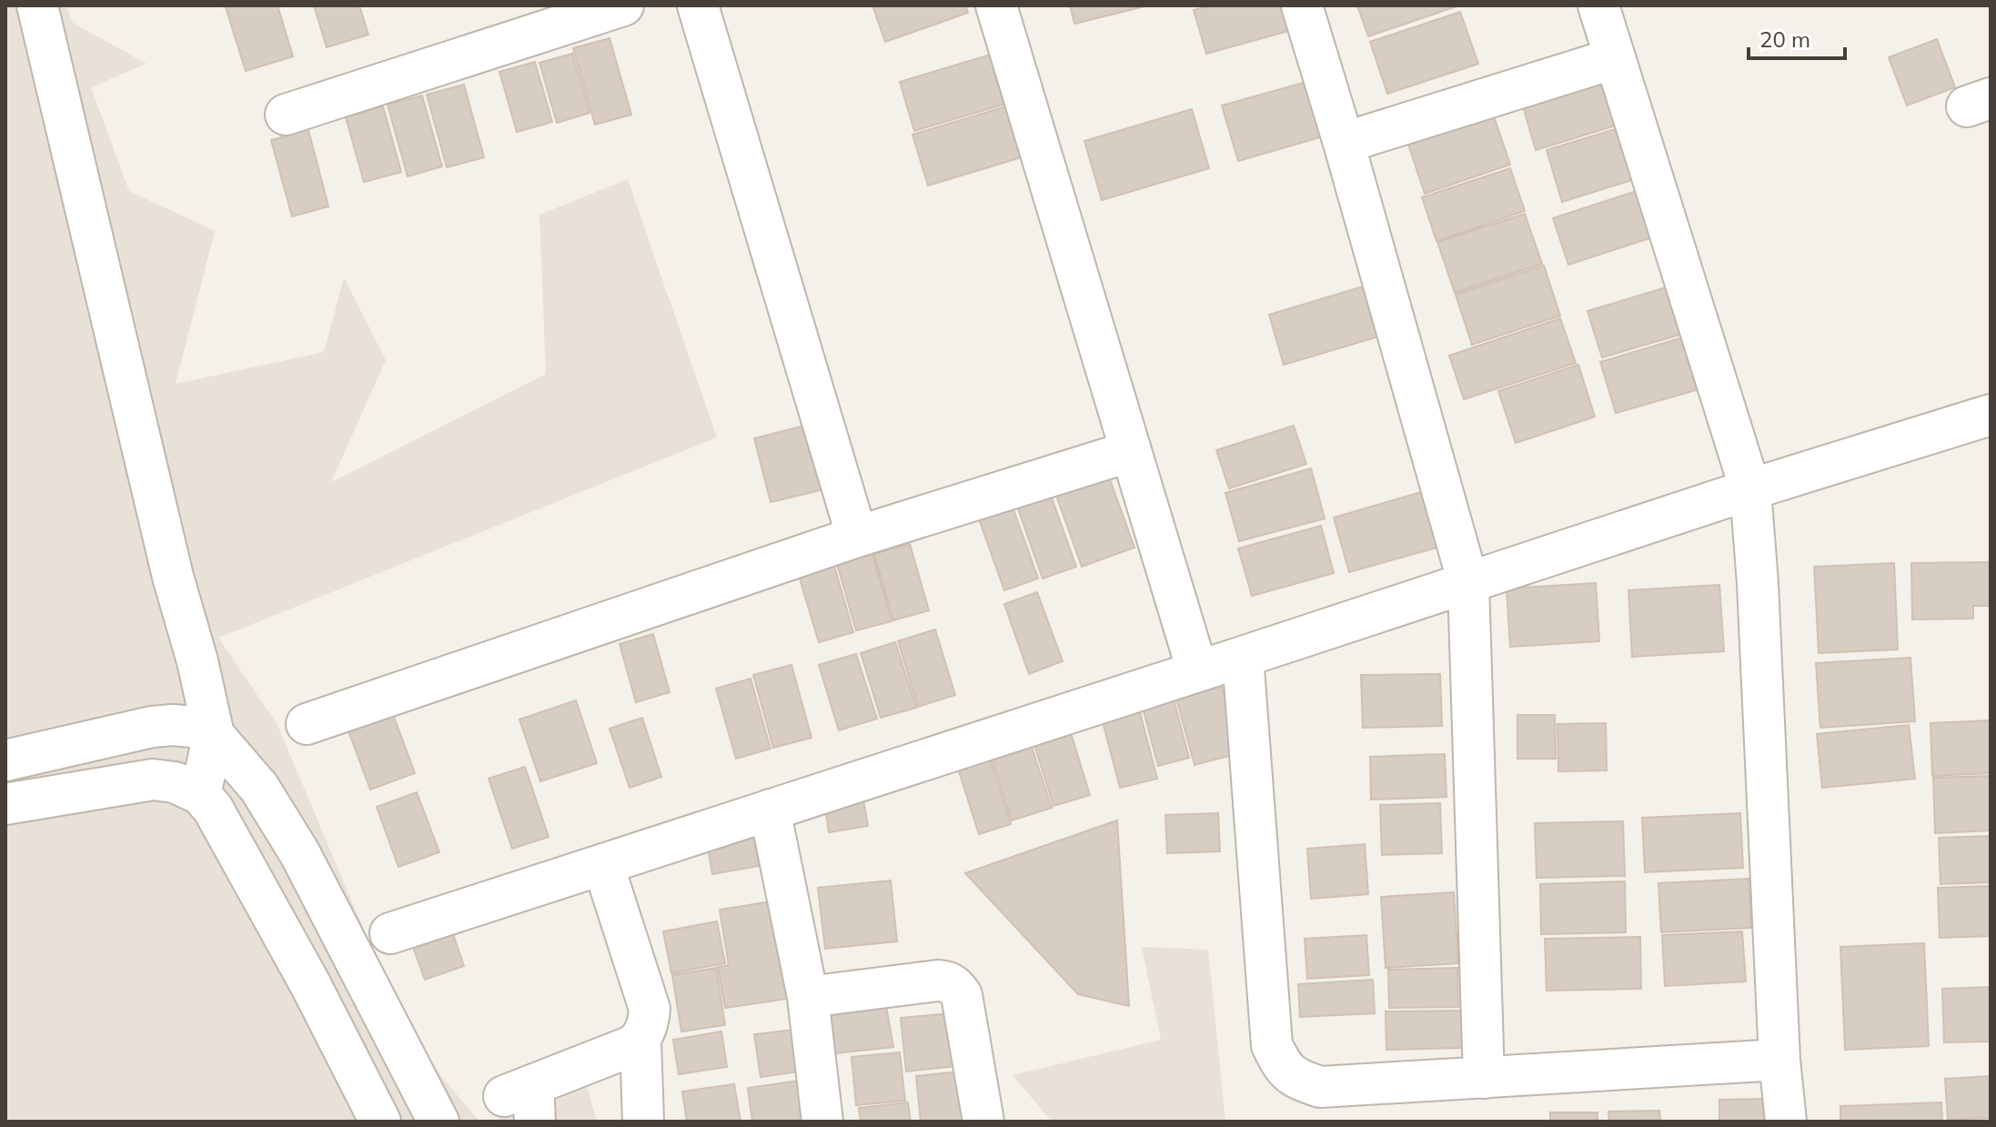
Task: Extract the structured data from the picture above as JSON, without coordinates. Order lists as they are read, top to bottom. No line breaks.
{"scale_bar":"20 m"}
